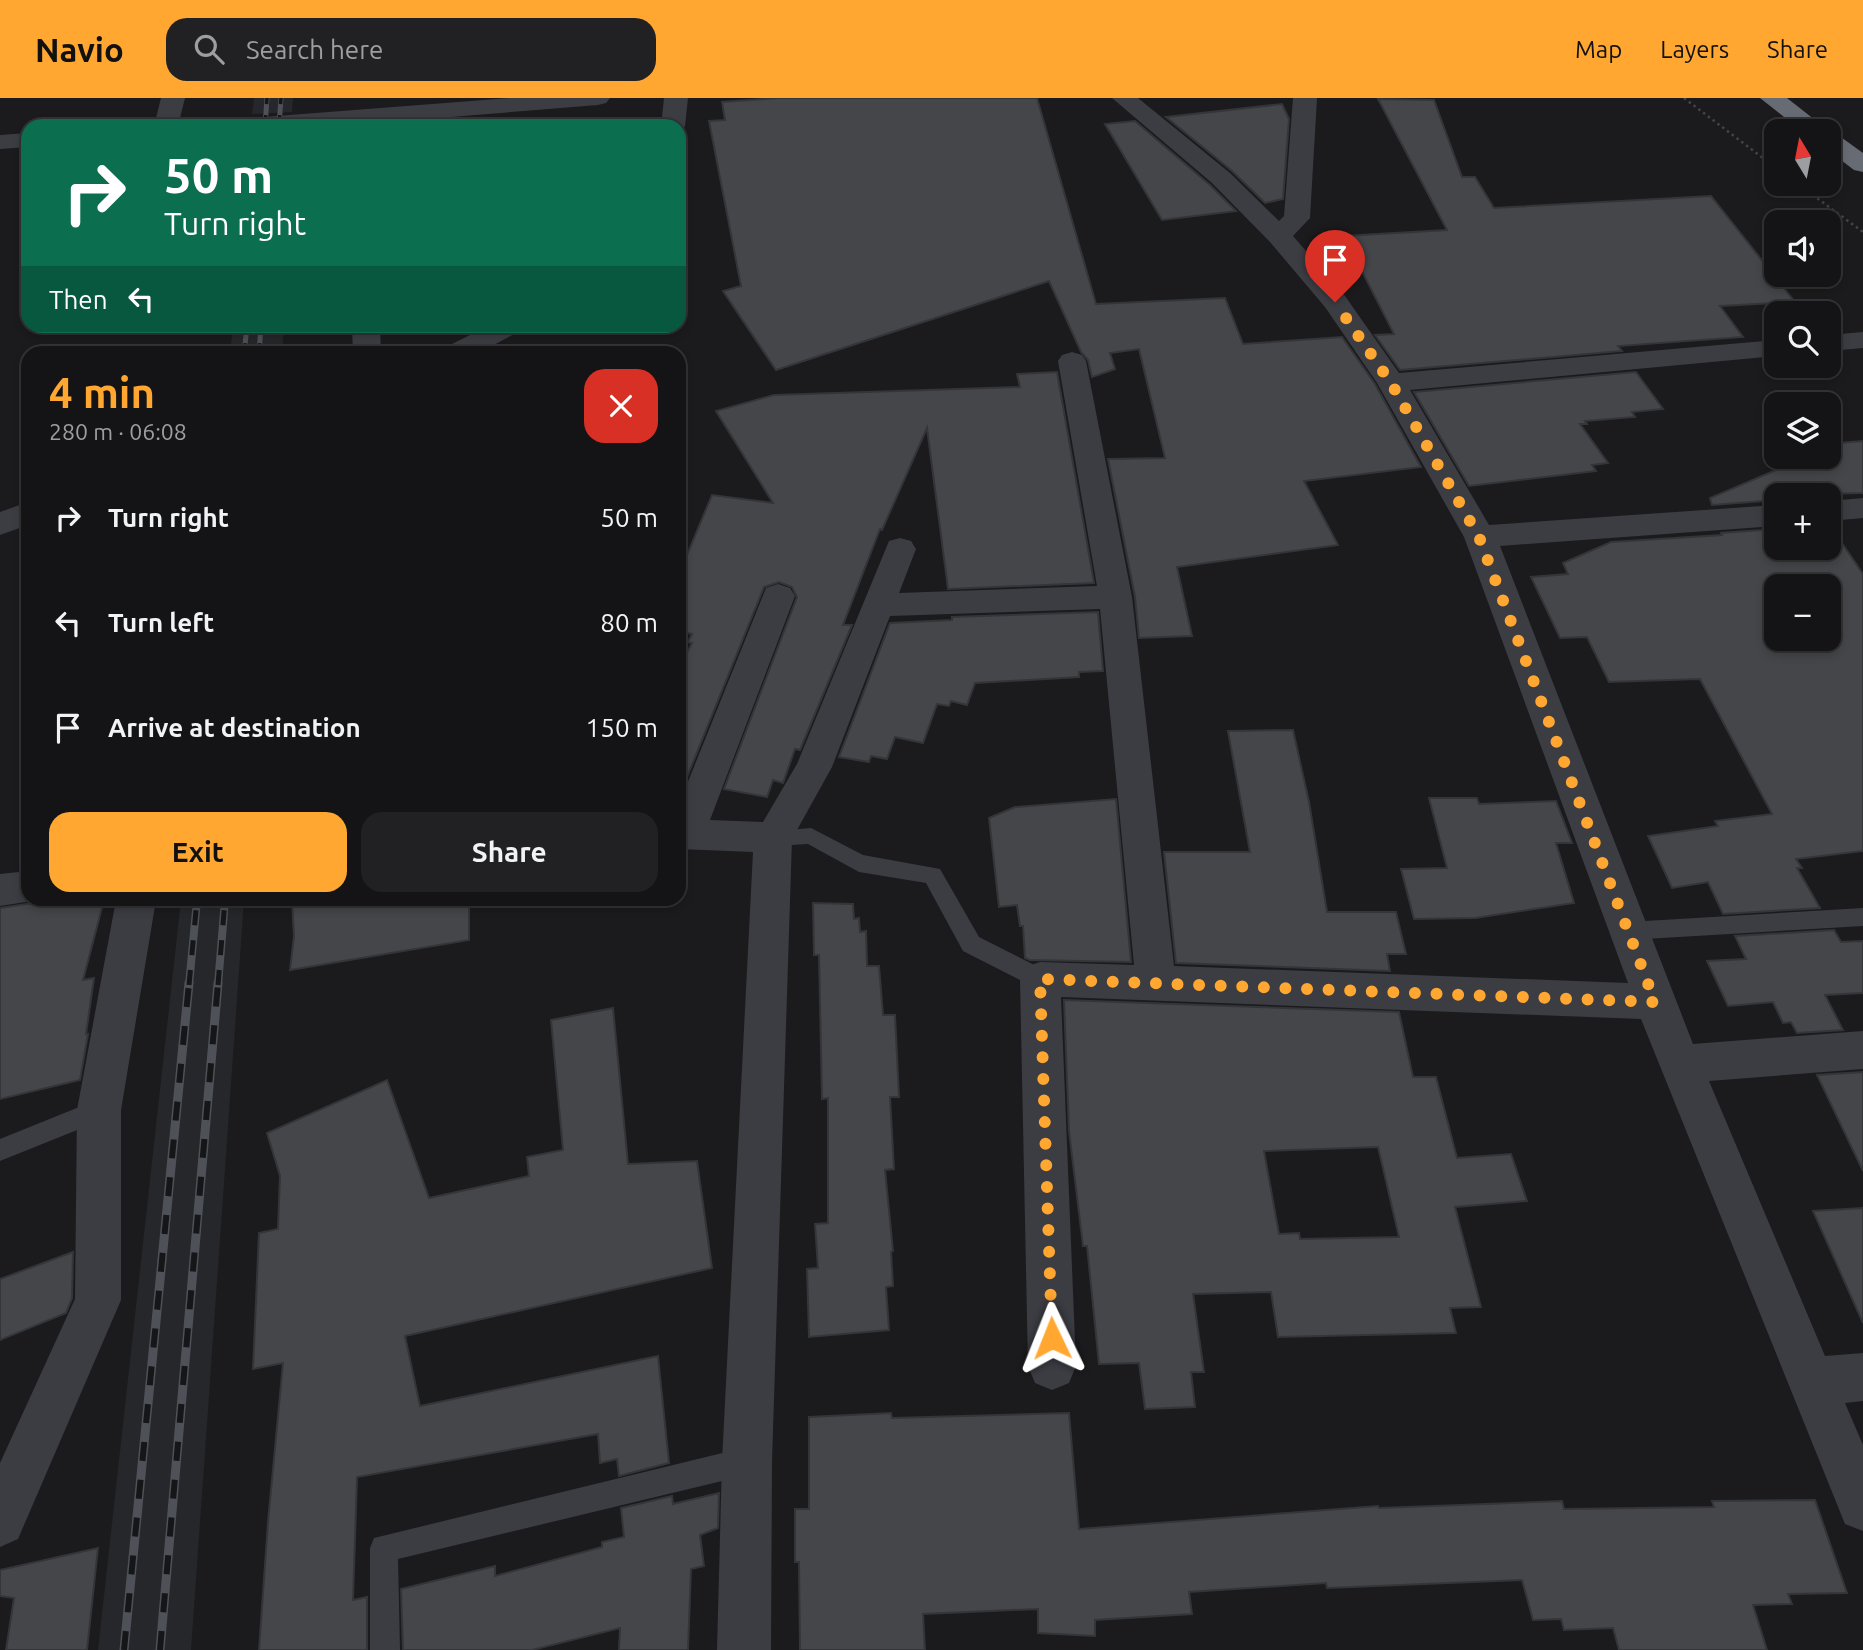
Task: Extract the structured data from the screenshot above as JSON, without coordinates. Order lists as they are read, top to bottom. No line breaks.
{"north":"top","page":{"header":"Navio","search":"Search here","nav":["Map","Layers","Share"],"map_buttons":["+","−"],"turn":["50 m","Turn right"],"then":"Then","heading":["4 min","280 m · 06:08"],"list":[{"name":"Turn right","value":"50 m"},{"name":"Turn left","value":"80 m"},{"name":"Arrive at destination","value":"150 m"}],"buttons":["Exit","Share"]}}
